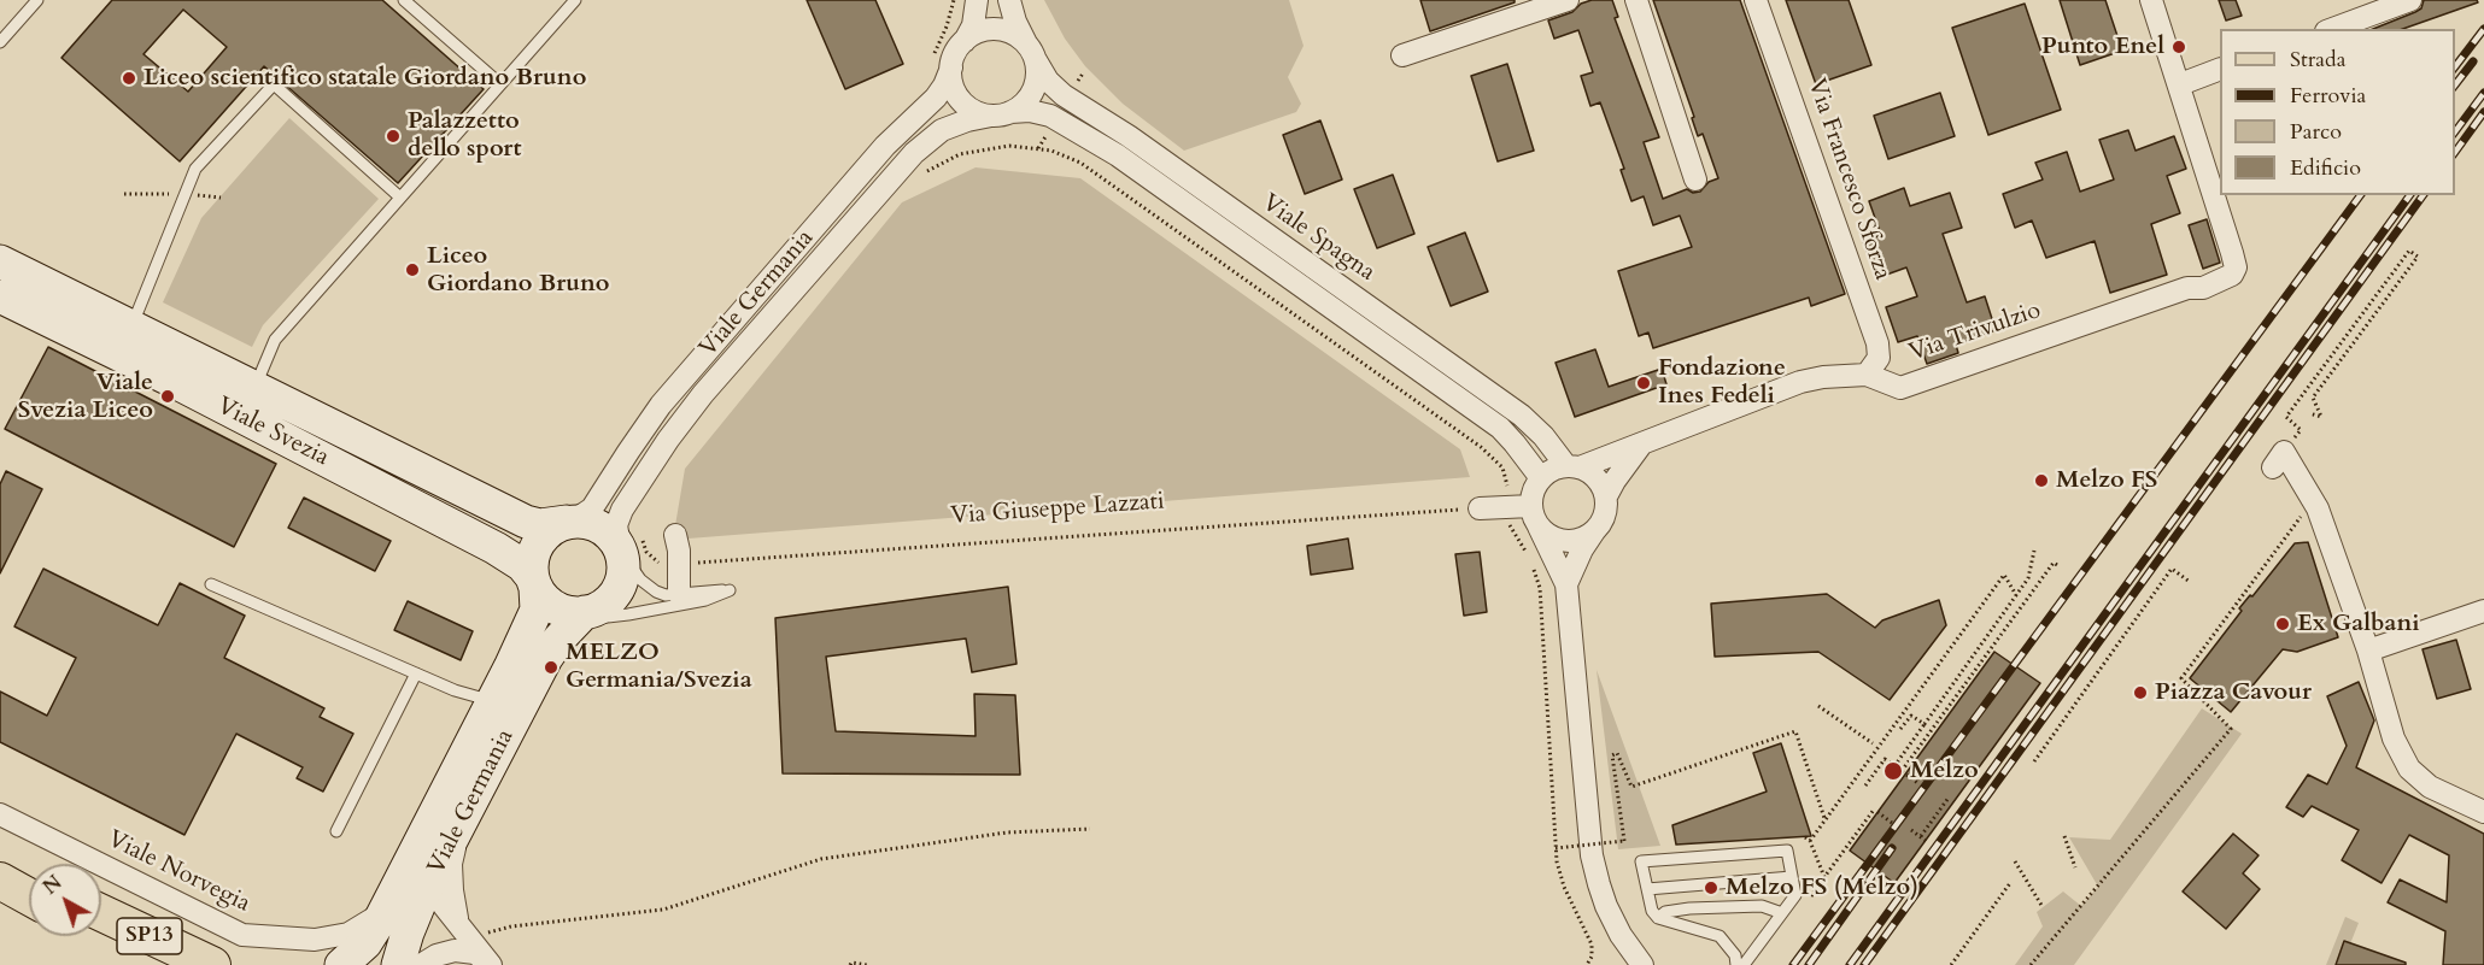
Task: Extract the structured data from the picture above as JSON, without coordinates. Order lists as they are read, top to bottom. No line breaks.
{"streets":{"main road":["SP13"],"street":["Via Francesco Sforza","Viale Spagna","Viale Germania","Via Trivulzio","Viale Svezia","Viale Norvegia"],"path":["Via Giuseppe Lazzati"]},"crossings":[["Via Francesco Sforza","Via Trivulzio"],["Viale Spagna","Viale Germania"],["Viale Spagna","Via Trivulzio"],["Viale Germania","Viale Svezia"],["Viale Germania","Via Giuseppe Lazzati"],["Viale Germania","Viale Norvegia"],["Viale Svezia","Via Giuseppe Lazzati"]],"places":["Punto Enel","Liceo scientifico statale Giordano Bruno","Palazzetto dello sport","Liceo Giordano Bruno","Fondazione Ines Fedeli","Viale Svezia Liceo","Melzo FS","Ex Galbani","MELZO Germania/Svezia","Piazza Cavour","Melzo","Melzo FS (Melzo)"],"legend":["Strada","Ferrovia","Parco","Edificio"],"north":"top left"}
